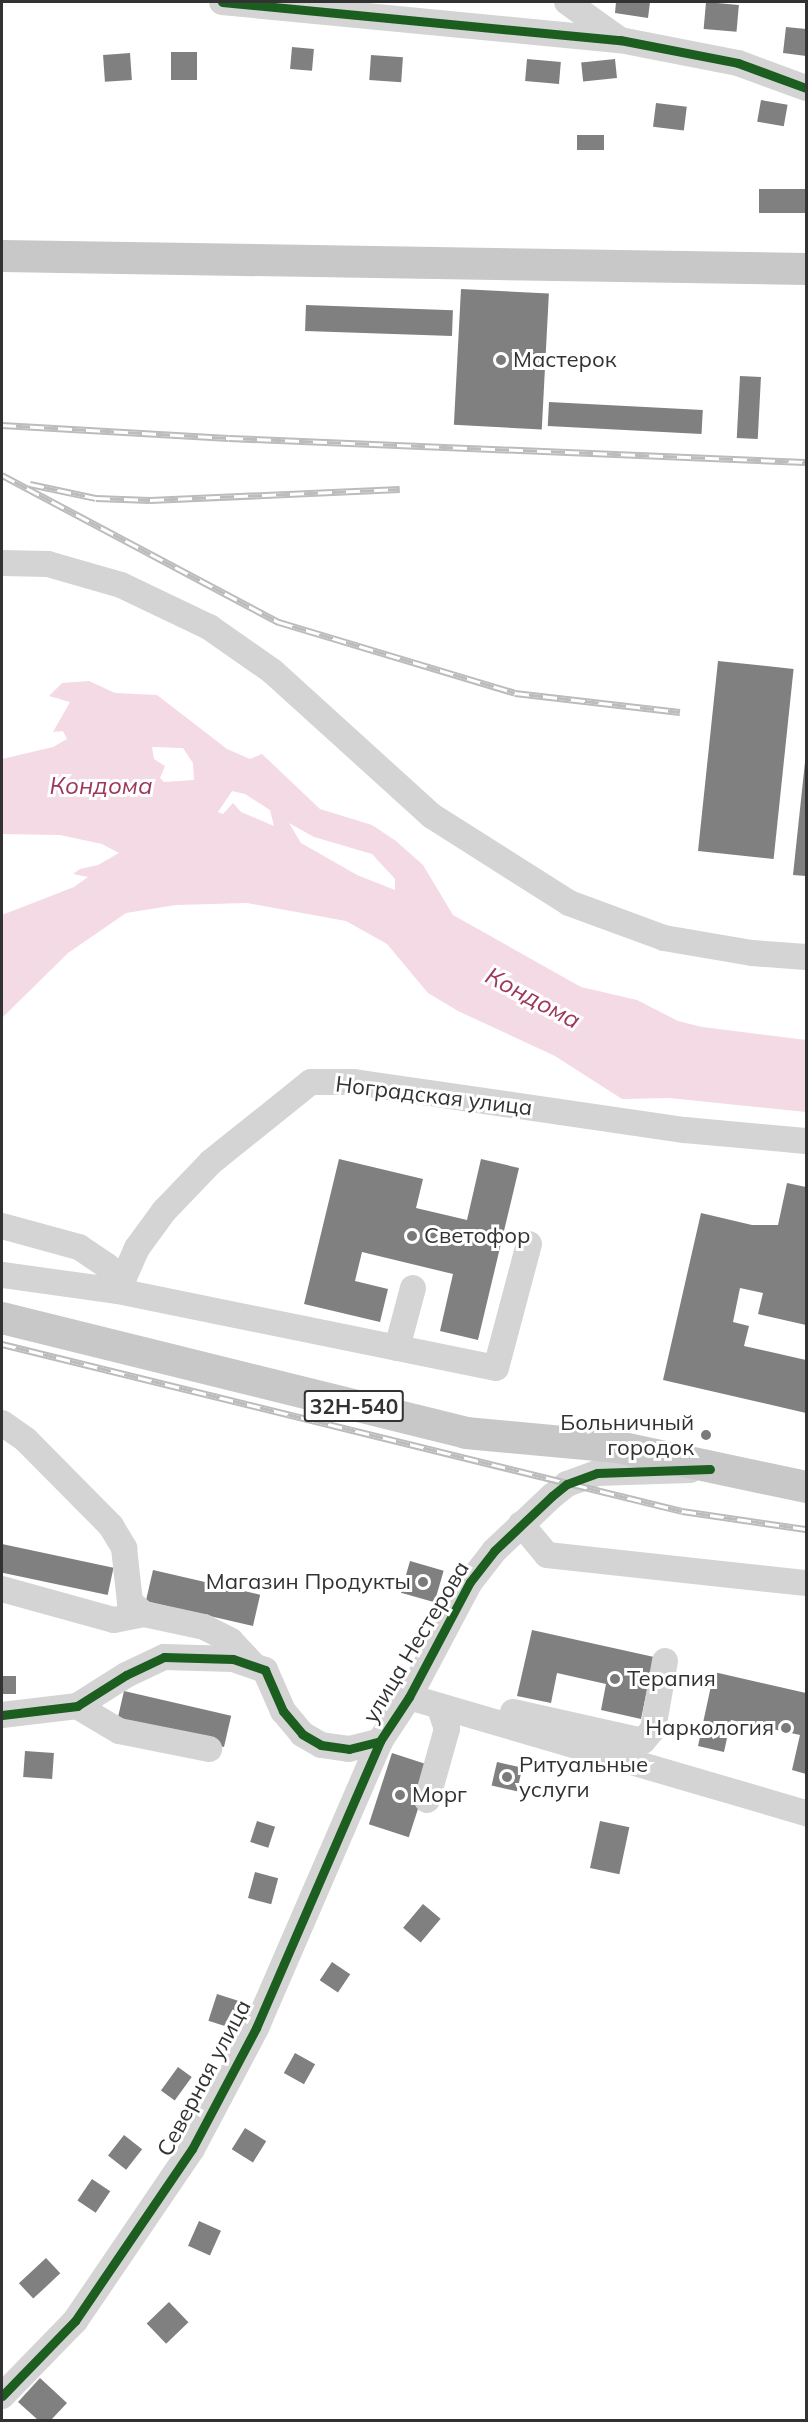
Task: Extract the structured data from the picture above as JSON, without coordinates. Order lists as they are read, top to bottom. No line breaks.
{"streets":{"main road":["32Н-540"],"street":["Ноградская улица","улица Нестерова","Северная улица"]},"crossings":[["32Н-540","улица Нестерова"],["улица Нестерова","Северная улица"]],"water":["Кондома"],"places":["Мастерок","Светофор","Больничный городок","Магазин Продукты","Терапия","Наркология","Ритуальные услуги","Морг"]}
